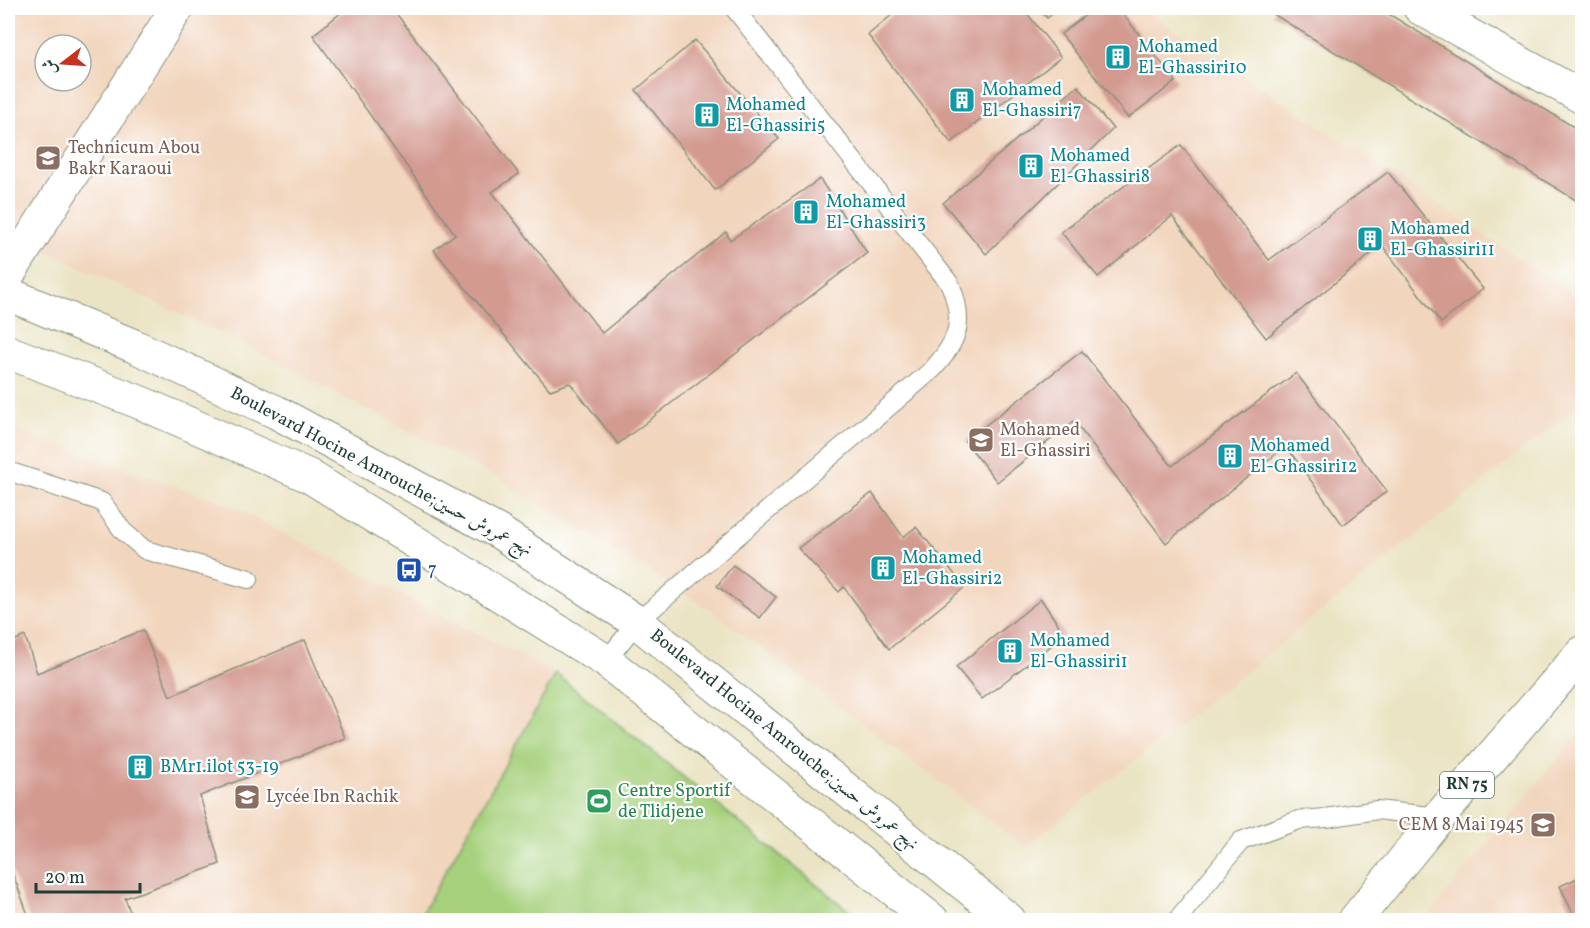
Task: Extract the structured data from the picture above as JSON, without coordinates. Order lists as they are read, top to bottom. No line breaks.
{"streets":{"main road":["Boulevard Hocine Amrouche;نهج عمروش حسين","RN 75"]},"places":{"building":["Mohamed El-Ghassiri10","Mohamed El-Ghassiri7","Mohamed El-Ghassiri5","Mohamed El-Ghassiri8","Mohamed El-Ghassiri3","Mohamed El-Ghassiri11","Mohamed El-Ghassiri12","Mohamed El-Ghassiri2","Mohamed El-Ghassiri1","BMr1.ilot 53-19"],"school or university":["Technicum Abou Bakr Karaoui","Mohamed El-Ghassiri","Lycée Ibn Rachik","CEM 8 Mai 1945"],"bus stop":["7"],"sports":["Centre Sportif de Tlidjene"]},"scale_bar":"20 m","north":"left"}
